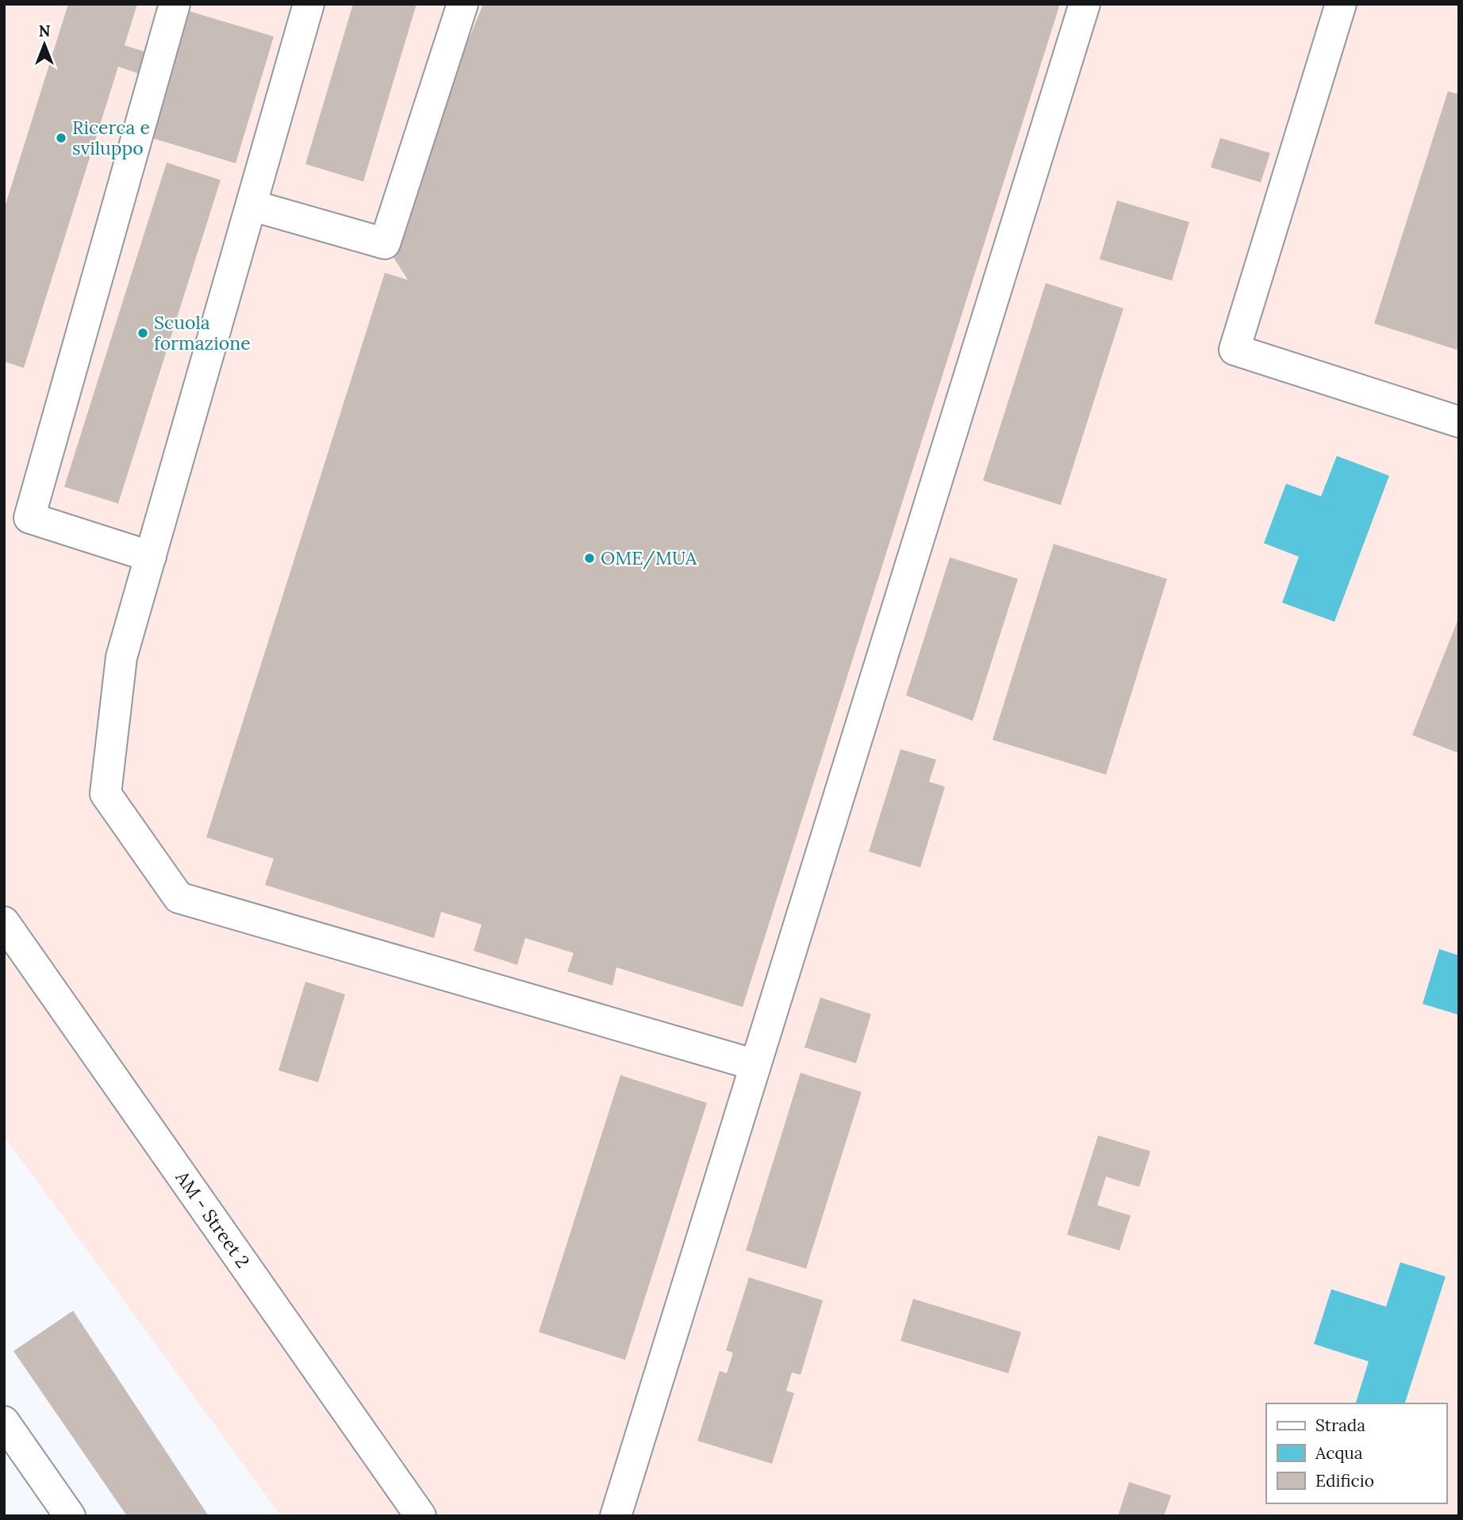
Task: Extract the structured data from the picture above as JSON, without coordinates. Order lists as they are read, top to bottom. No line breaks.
{"streets":{"street":["AM - Street 2"]},"places":["Ricerca e sviluppo","Scuola formazione","OME/MUA"],"legend":["Strada","Acqua","Edificio"],"north":"top"}
